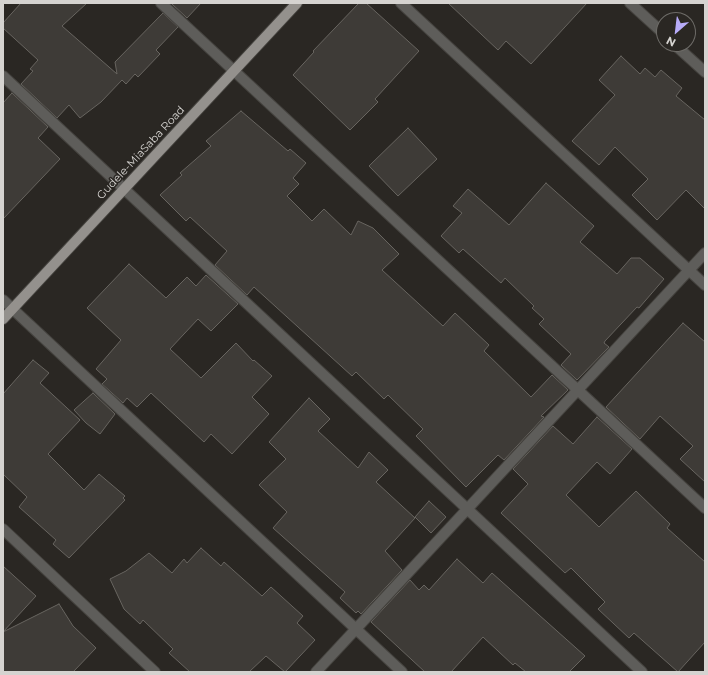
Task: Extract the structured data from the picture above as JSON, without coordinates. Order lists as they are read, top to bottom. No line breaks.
{"streets":{"main road":["Gudele-MiaSaba Road"]},"north":"bottom left"}
